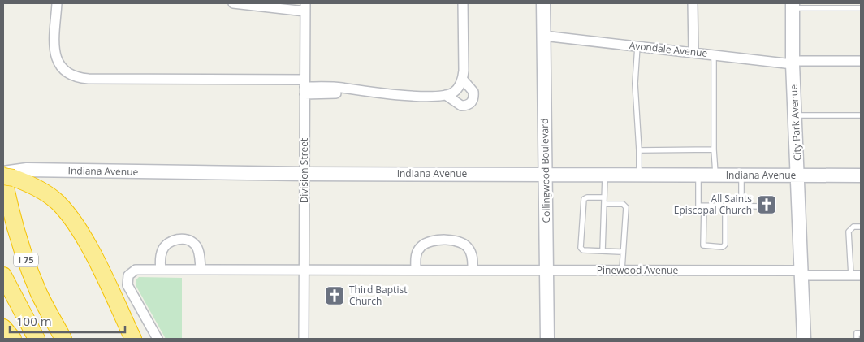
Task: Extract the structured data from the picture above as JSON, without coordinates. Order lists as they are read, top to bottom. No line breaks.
{"streets":{"highway":["I 75"],"street":["Avondale Avenue","City Park Avenue","Division Street","Collingwood Boulevard","Indiana Avenue","Pinewood Avenue"]},"crossings":[["Avondale Avenue","City Park Avenue"],["Avondale Avenue","Collingwood Boulevard"],["City Park Avenue","Indiana Avenue"],["City Park Avenue","Pinewood Avenue"],["Division Street","Indiana Avenue"],["Division Street","Pinewood Avenue"],["Collingwood Boulevard","Indiana Avenue"],["Collingwood Boulevard","Pinewood Avenue"],["Indiana Avenue","I 75"]],"places":{"church":["All Saints Episcopal Church","Third Baptist Church"]},"scale_bar":"100 m"}
